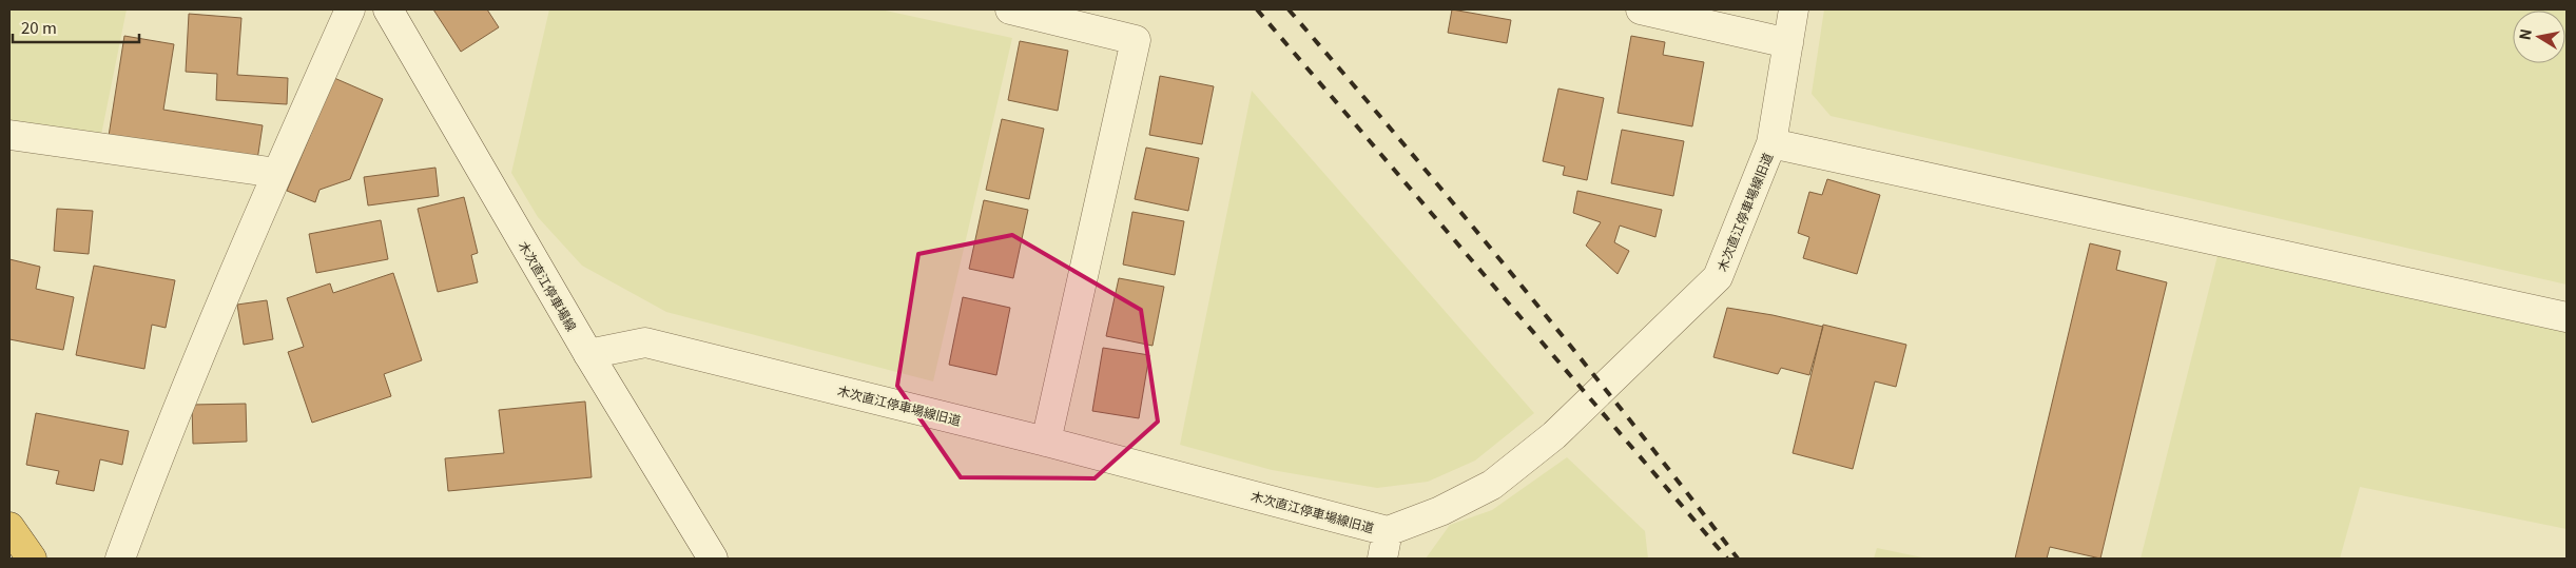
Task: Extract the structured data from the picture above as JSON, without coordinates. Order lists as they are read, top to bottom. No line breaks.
{"streets":{"street":["木次直江停車場線旧道","木次直江停車場線"]},"crossings":[["木次直江停車場線旧道","木次直江停車場線"]],"scale_bar":"20 m","north":"left"}
